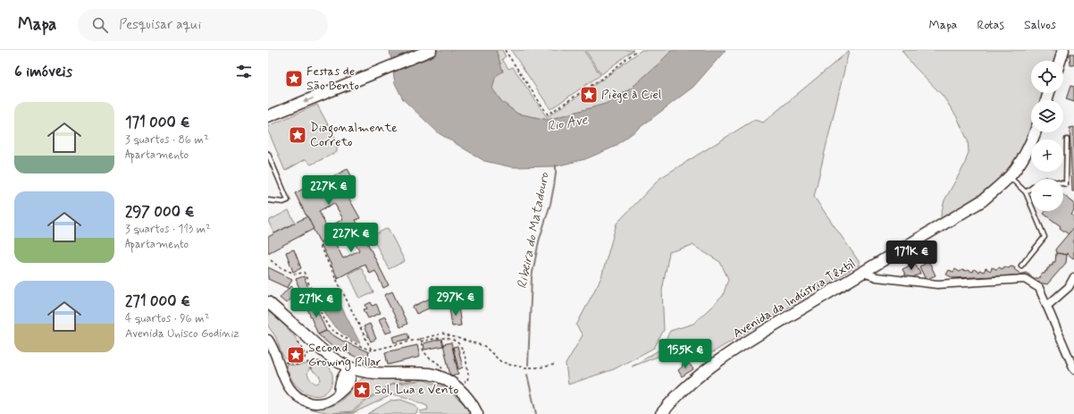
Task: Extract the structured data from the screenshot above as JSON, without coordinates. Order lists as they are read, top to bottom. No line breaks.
{"streets":{"main road":["Avenida da Indústria Têxtil"]},"water":["Rio Ave","Ribeira do Matadouro"],"places":{"place":["Festas de São Bento","Piège à Ciel","Diagonalmente Correto","Second Growing Pillar","Sol, Lua e Vento"]},"page":{"header":"Mapa","search":"Pesquisar aqui","nav":["Mapa","Rotas","Salvos"],"heading":"6 imóveis","map_buttons":["+","−"],"list":[{"name":"171 000 €","note":"3 quartos · 86 m² · Apartamento"},{"name":"297 000 €","note":"3 quartos · 113 m² · Apartamento"},{"name":"271 000 €","note":"4 quartos · 96 m² · Avenida Unisco Godiniz"}],"price":["227K €","227K €","171K €","297K €","271K €","155K €"]}}
